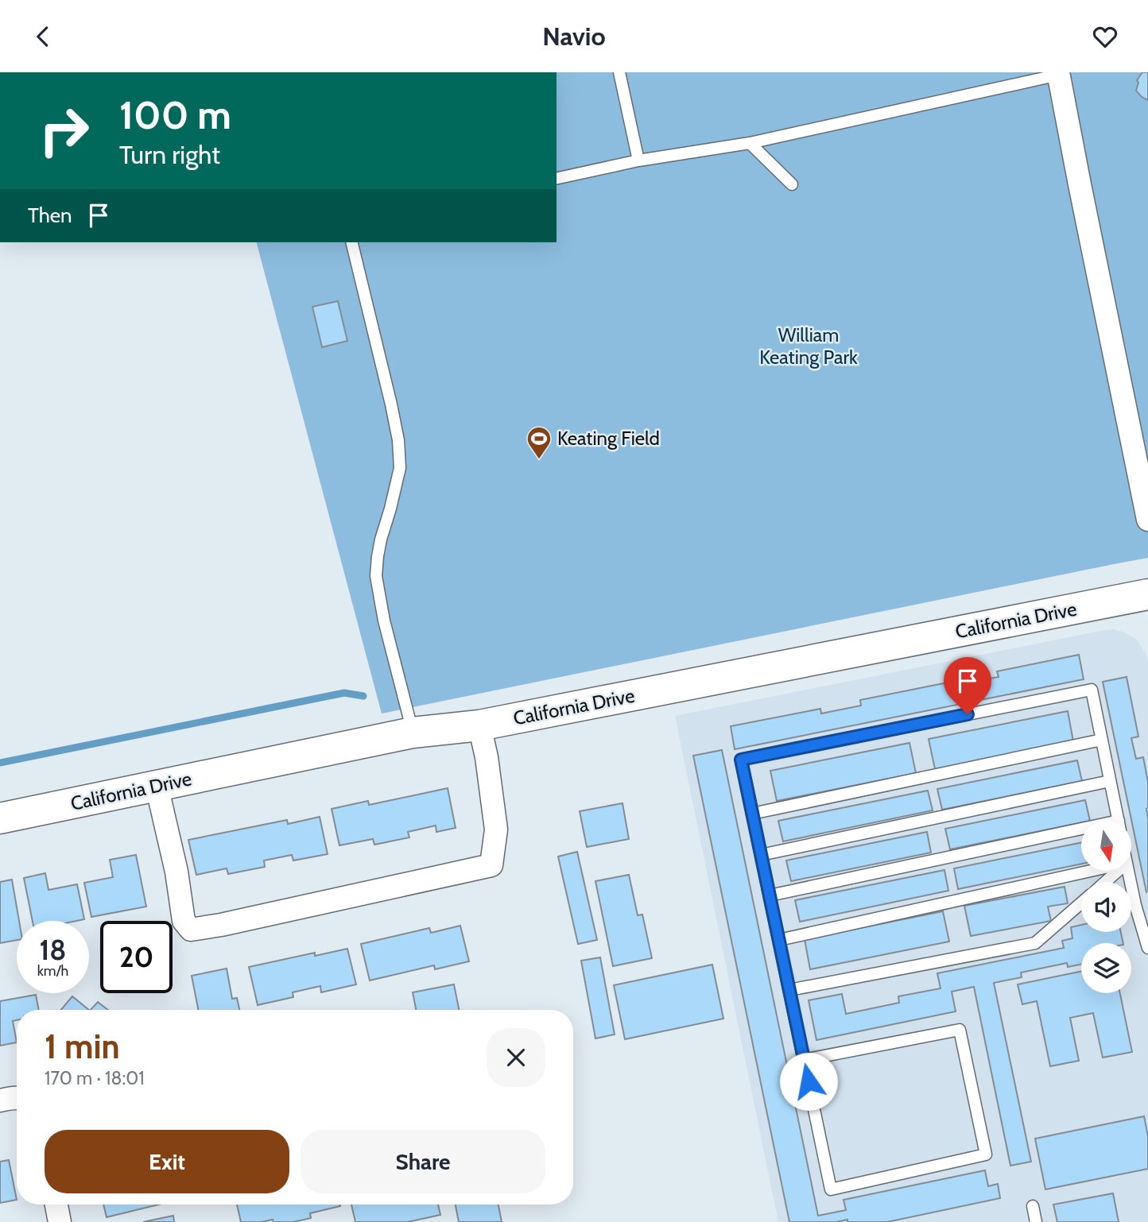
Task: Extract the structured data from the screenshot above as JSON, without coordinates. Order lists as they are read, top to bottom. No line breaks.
{"streets":{"street":["California Drive"]},"parks":["William Keating Park"],"places":{"sports":["Keating Field"]},"north":"bottom","page":{"header":"Navio","turn":["100 m","Turn right"],"then":"Then","speed":"18 km/h","limit":"20","heading":["1 min","170 m · 18:01"],"buttons":["Exit","Share"]}}
